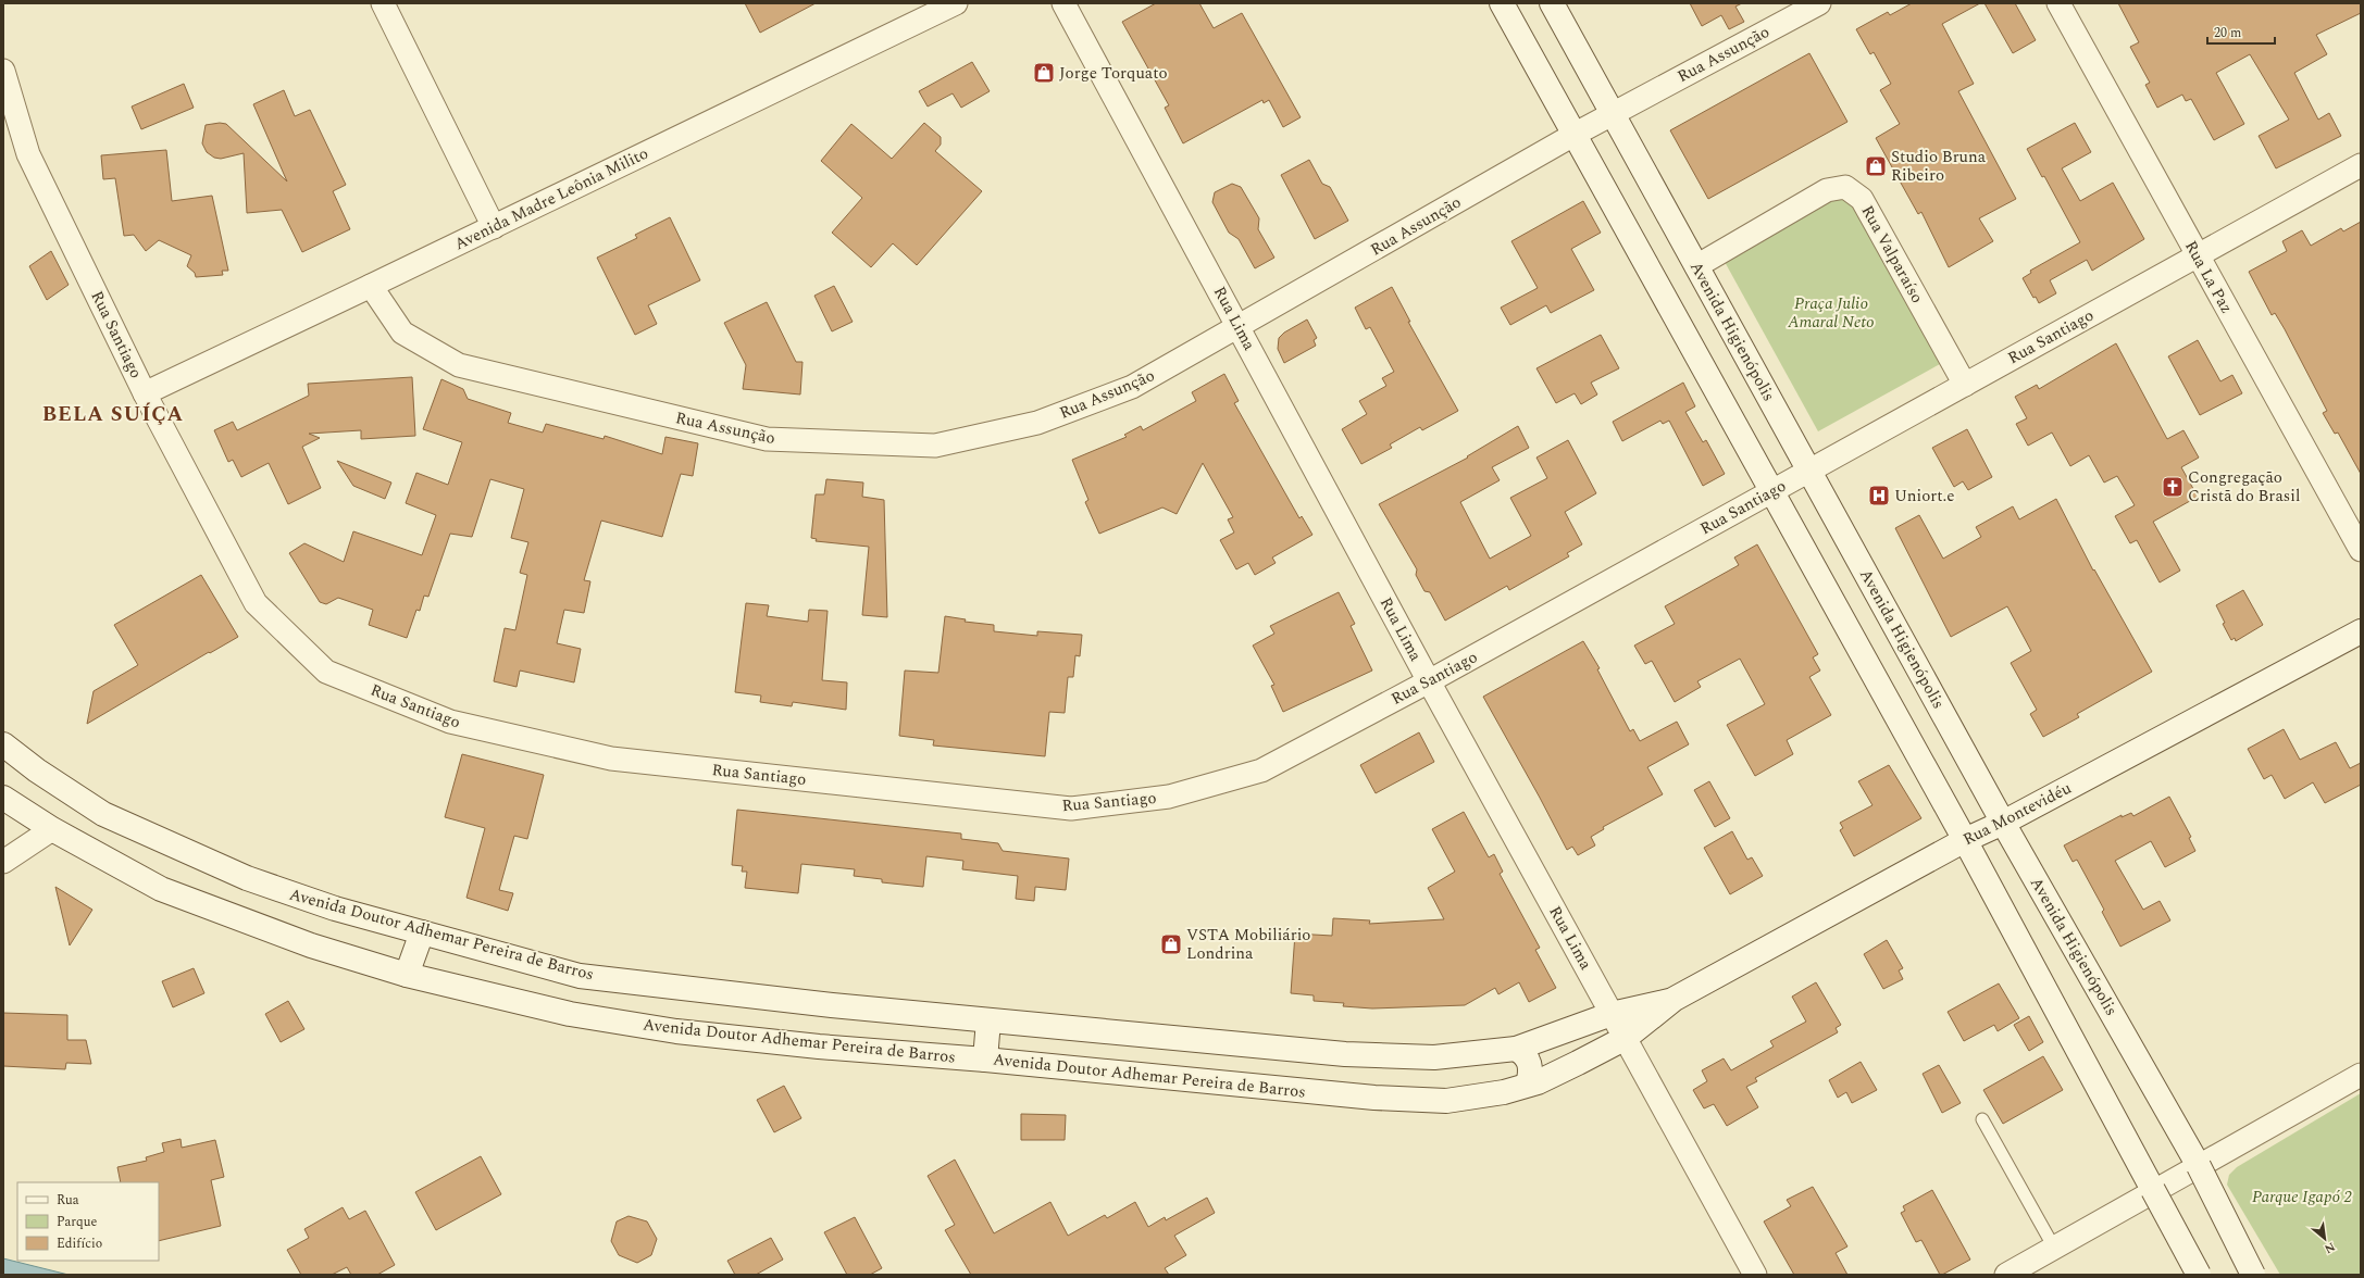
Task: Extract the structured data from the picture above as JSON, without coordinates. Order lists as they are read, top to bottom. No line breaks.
{"streets":{"street":["Rua Assunção","Avenida Madre Leônia Milito","Rua Valparaíso","Rua La Paz","Rua Lima","Avenida Higienópolis","Rua Santiago","Rua Montevidéu","Avenida Doutor Adhemar Pereira de Barros"]},"crossings":[["Rua Assunção","Avenida Madre Leônia Milito"],["Rua Assunção","Rua Lima"],["Rua Assunção","Avenida Higienópolis"],["Avenida Madre Leônia Milito","Rua Santiago"],["Rua Valparaíso","Avenida Higienópolis"],["Rua Valparaíso","Rua Santiago"],["Rua La Paz","Rua Santiago"],["Rua Lima","Rua Santiago"],["Rua Lima","Rua Montevidéu"],["Rua Lima","Avenida Doutor Adhemar Pereira de Barros"],["Avenida Higienópolis","Rua Santiago"],["Avenida Higienópolis","Rua Montevidéu"],["Rua Montevidéu","Avenida Doutor Adhemar Pereira de Barros"]],"districts":["BELA SUÍÇA"],"parks":["Praça Julio Amaral Neto","Parque Igapó 2"],"places":{"shop":["Jorge Torquato","Studio Bruna Ribeiro","VSTA Mobiliário Londrina"],"church":["Congregação Cristã do Brasil"],"hospital":["Uniort.e"]},"legend":["Rua","Parque","Edifício"],"scale_bar":"20 m","north":"bottom right"}
